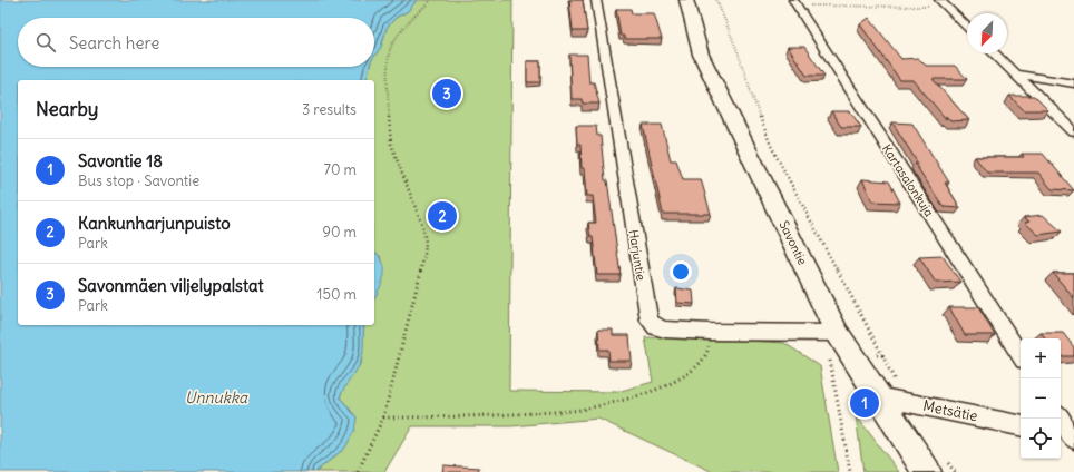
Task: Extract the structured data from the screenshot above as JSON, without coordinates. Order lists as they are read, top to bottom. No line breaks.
{"streets":{"street":["Kartasalonkuja","Savontie","Harjuntie","Metsätie"]},"crossings":[["Savontie","Harjuntie"],["Savontie","Metsätie"]],"water":["Unnukka"],"north":"bottom left","page":{"search":"Search here","pins":["3","2","1"],"heading":["Nearby","3 results"],"list":[{"mark":"1","name":"Savontie 18","note":"Bus stop · Savontie","value":"70 m"},{"mark":"2","name":"Kankunharjunpuisto","note":"Park","value":"90 m"},{"mark":"3","name":"Savonmäen viljelypalstat","note":"Park","value":"150 m"}],"map_buttons":["+","−"]}}
